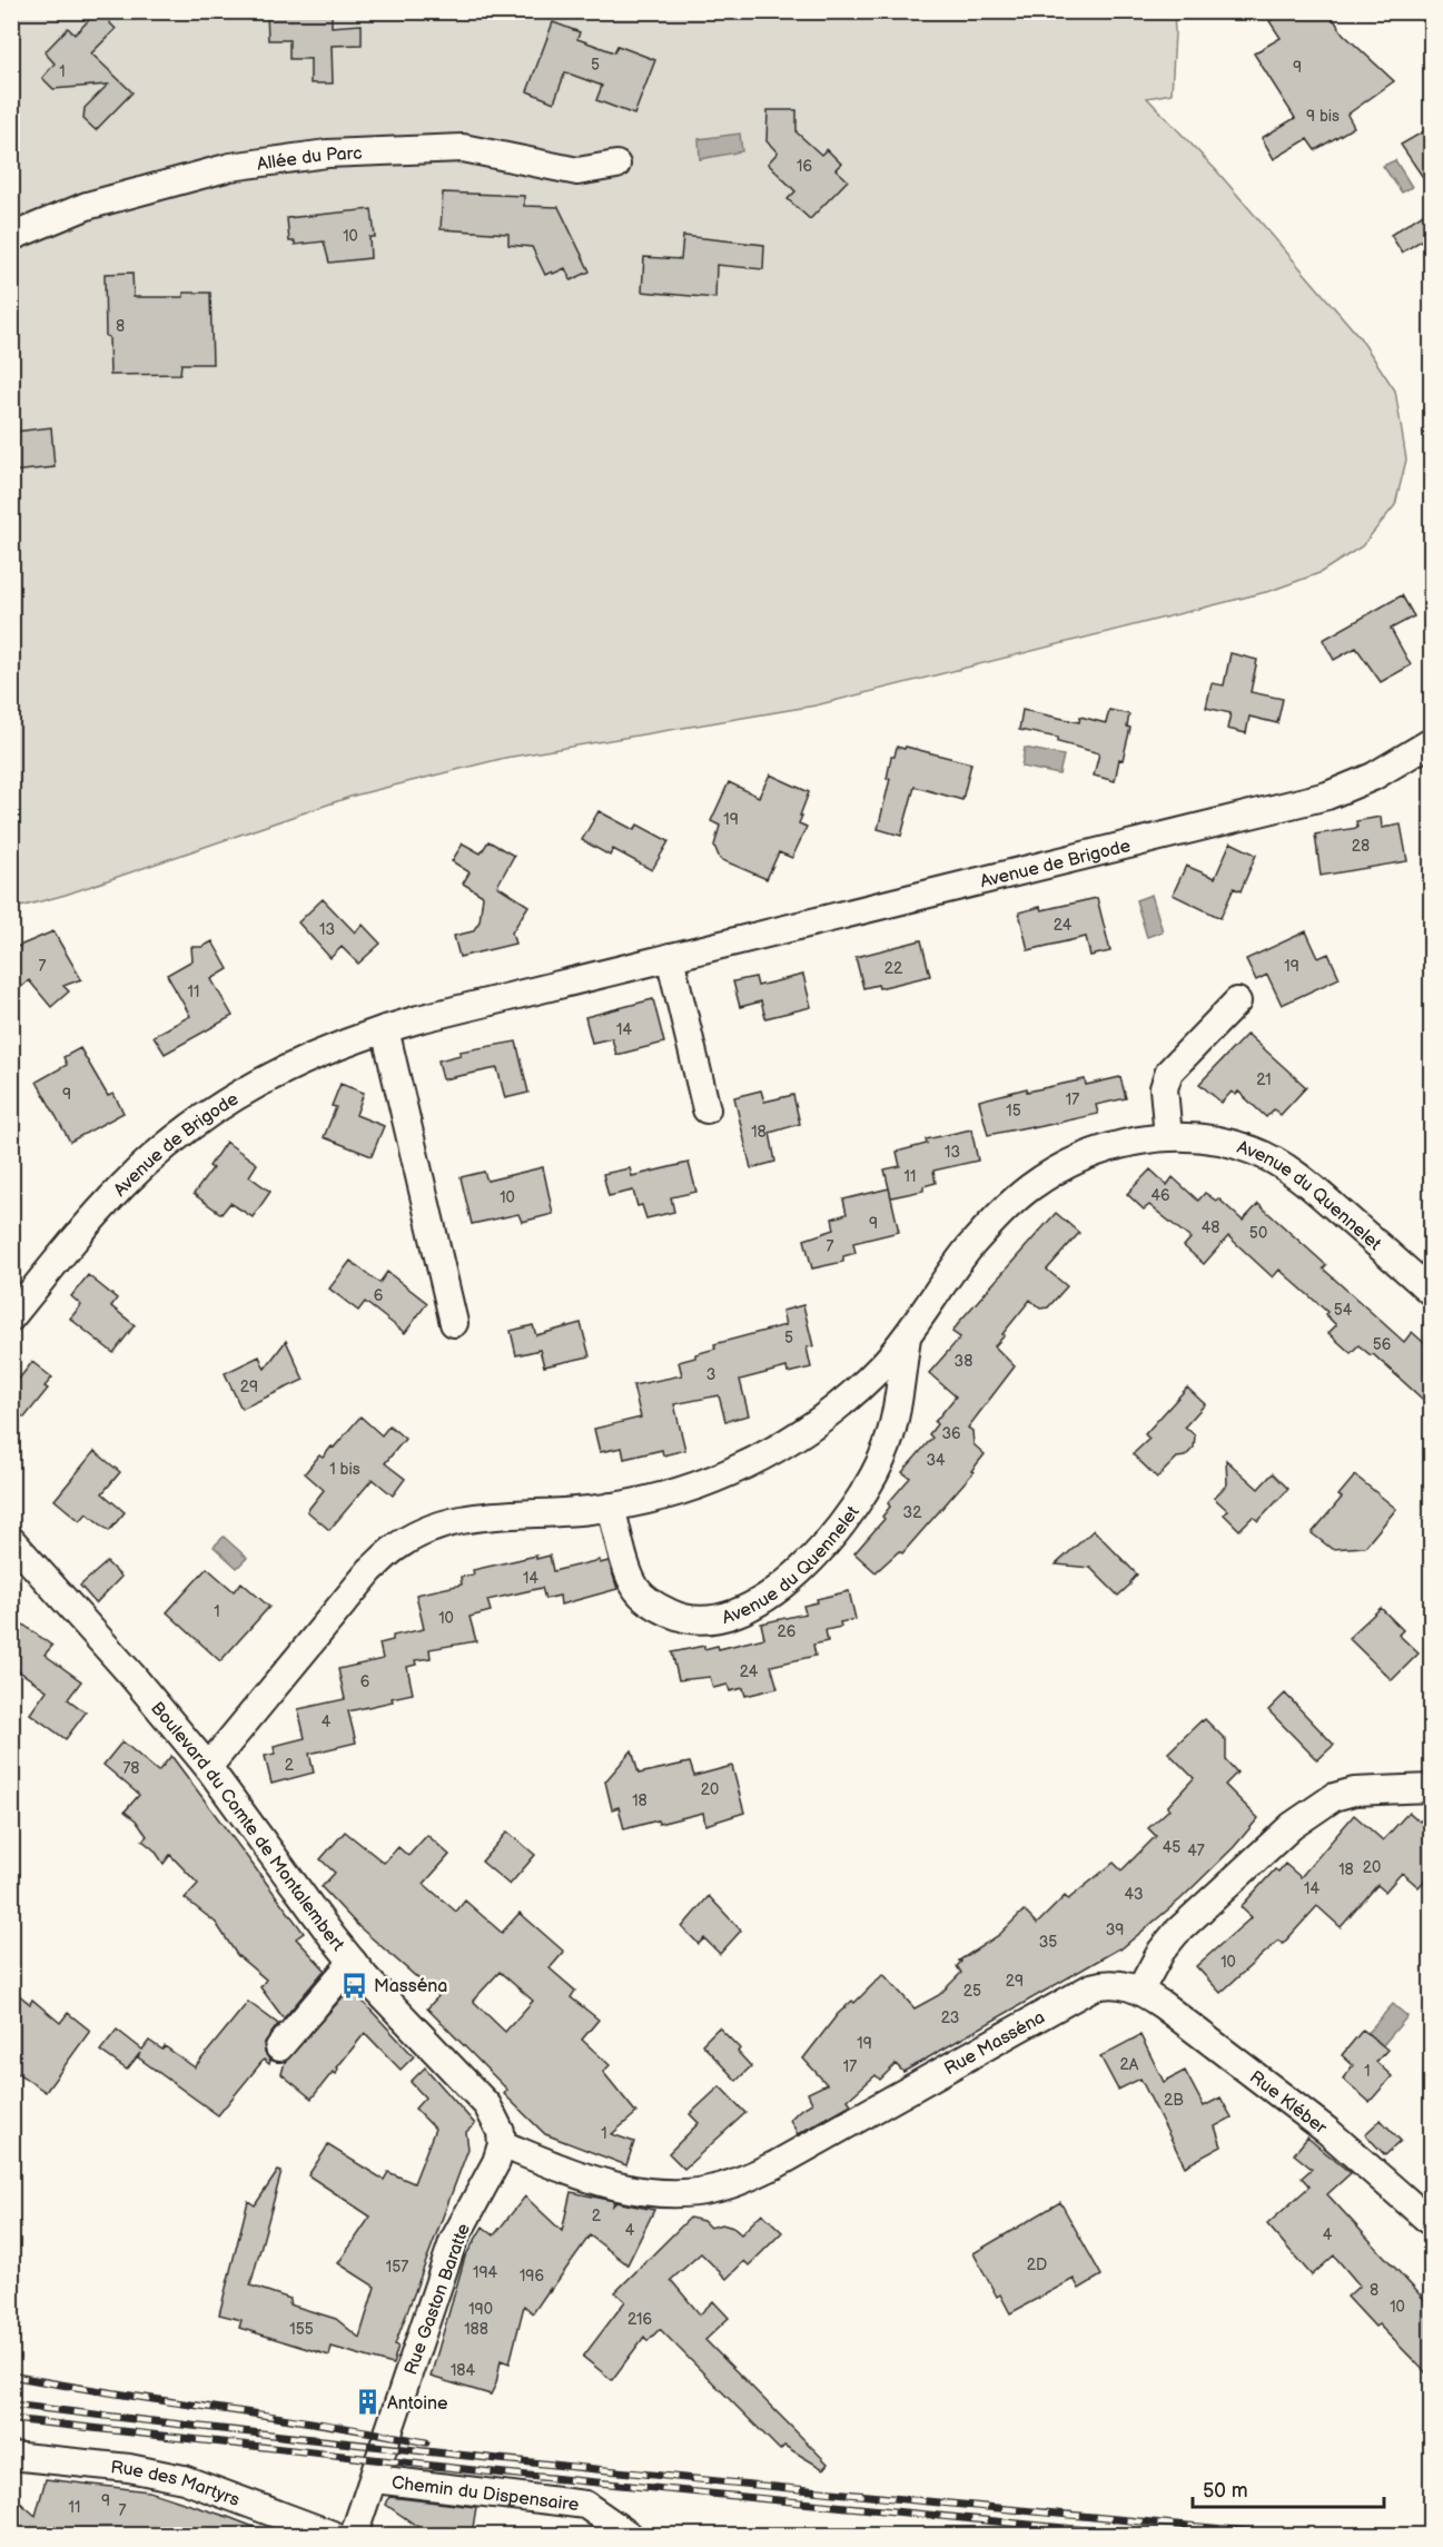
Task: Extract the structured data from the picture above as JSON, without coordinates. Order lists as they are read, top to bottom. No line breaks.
{"streets":{"street":["Allée du Parc","Avenue de Brigode","Avenue du Quennelet","Boulevard du Comte de Montalembert","Rue Masséna","Rue Kléber","Rue Gaston Baratte","Rue des Martyrs","Chemin du Dispensaire"]},"crossings":[["Avenue du Quennelet","Boulevard du Comte de Montalembert"],["Boulevard du Comte de Montalembert","Rue Masséna"],["Boulevard du Comte de Montalembert","Rue Gaston Baratte"],["Rue Masséna","Rue Kléber"],["Rue Masséna","Rue Gaston Baratte"],["Rue Gaston Baratte","Chemin du Dispensaire"]],"places":{"bus stop":["Masséna"],"building":["Antoine"]},"house_numbers":["5","9","1","9 bis","16","10","8","19","28","24","13","7","19","22","11","14","21","9","17","15","18","13","11","46","10","9","48","50","7","6","54","5","56","38","3","29","36","34","1 bis","32","14","1","10","26","24","6","4","2","78","20","18","45","47","20","18","14","43","39","35","10","29","25","23","19","2A","17","1","2B","1","2","4","4","2D","157","194","196","8","10","190","216","155","188","184","9","11","7"],"scale_bar":"50 m"}
